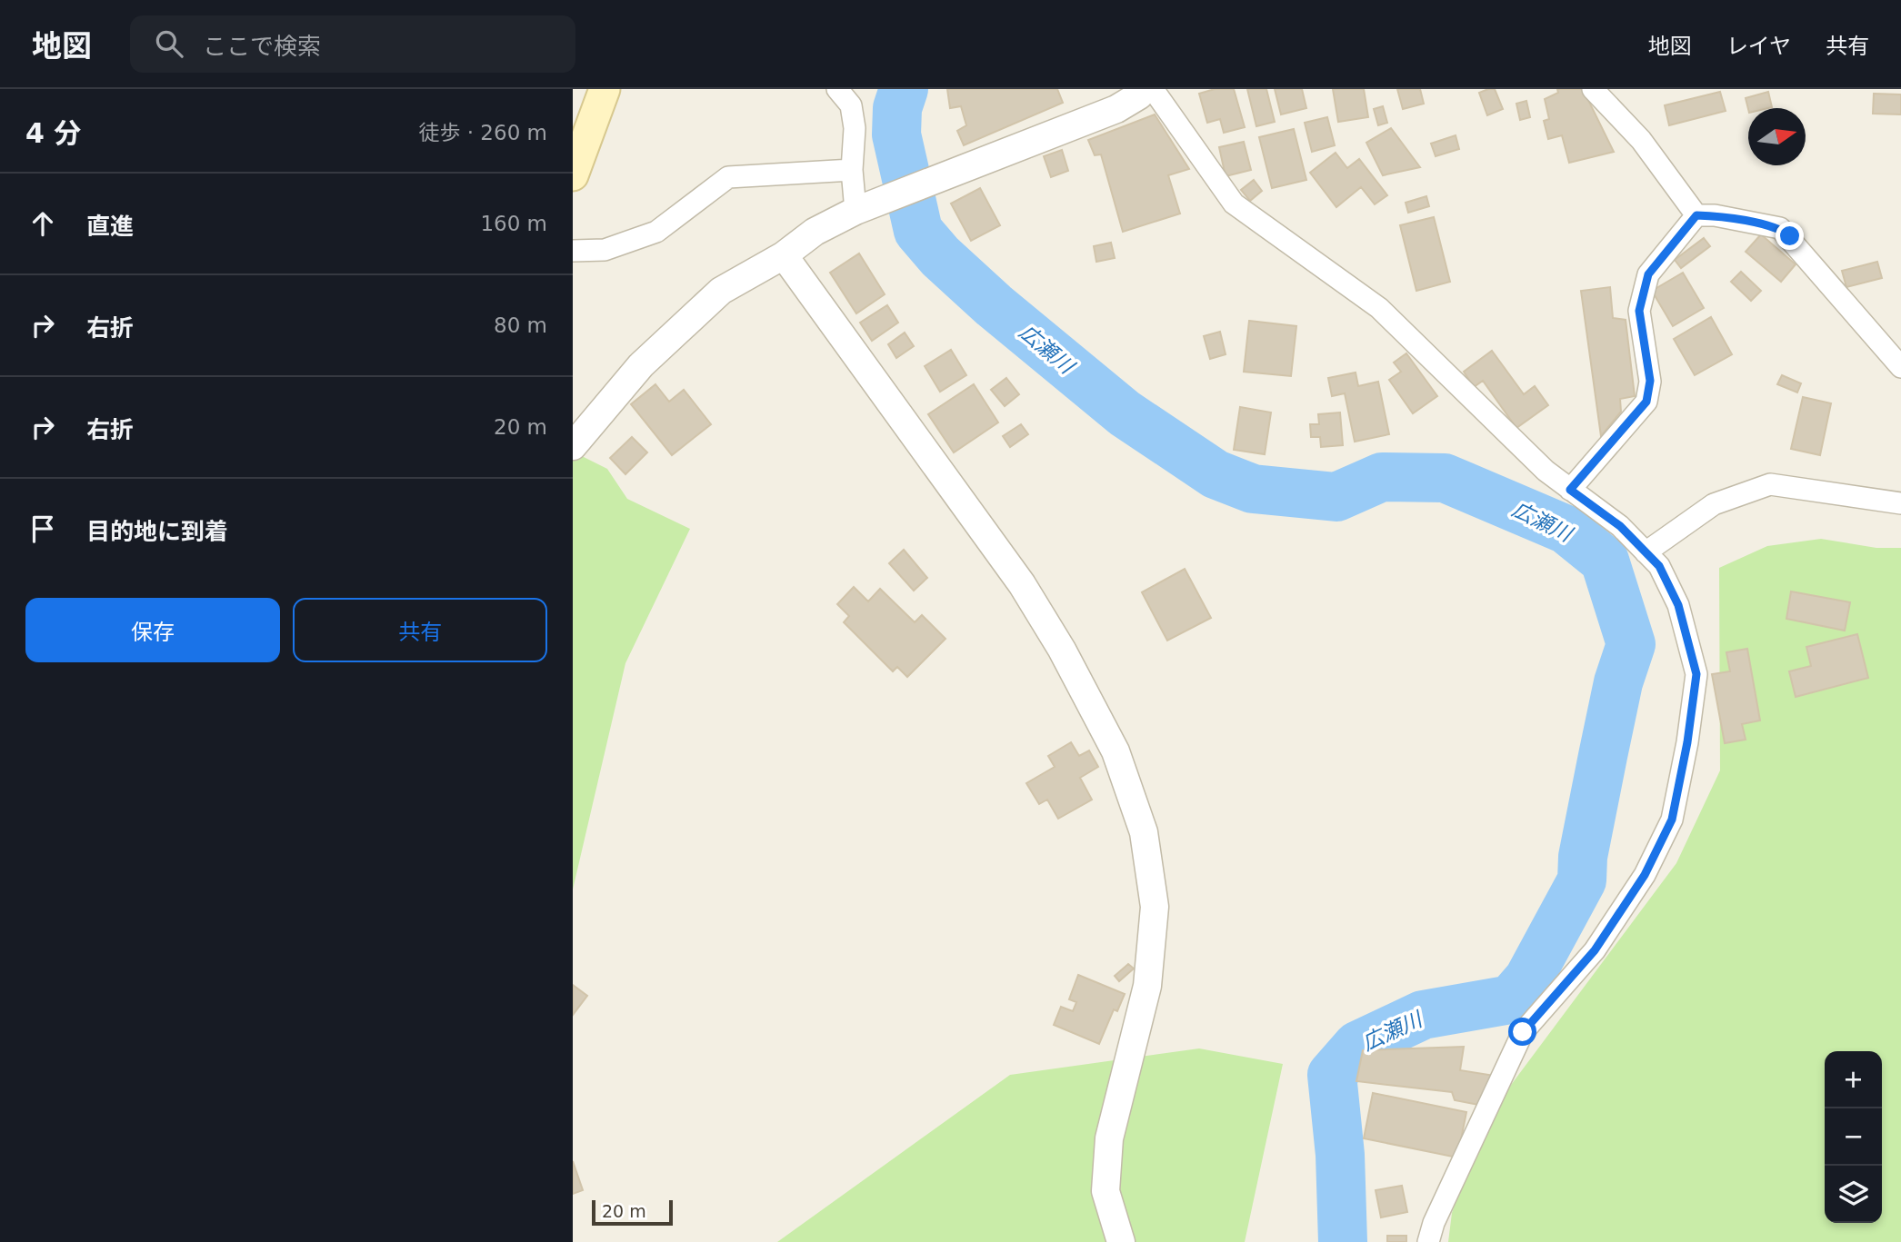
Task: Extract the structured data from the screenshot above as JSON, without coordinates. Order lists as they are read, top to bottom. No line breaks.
{"water":["広瀬川"],"scale_bar":"20 m","north":"right","page":{"header":"地図","search":"ここで検索","nav":["地図","レイヤ","共有"],"heading":["4 分","徒歩 · 260 m"],"list":[["直進","160 m"],["右折","80 m"],["右折","20 m"],"目的地に到着"],"buttons":["保存","共有"],"map_buttons":["+","−"],"scale":"20 m"}}
